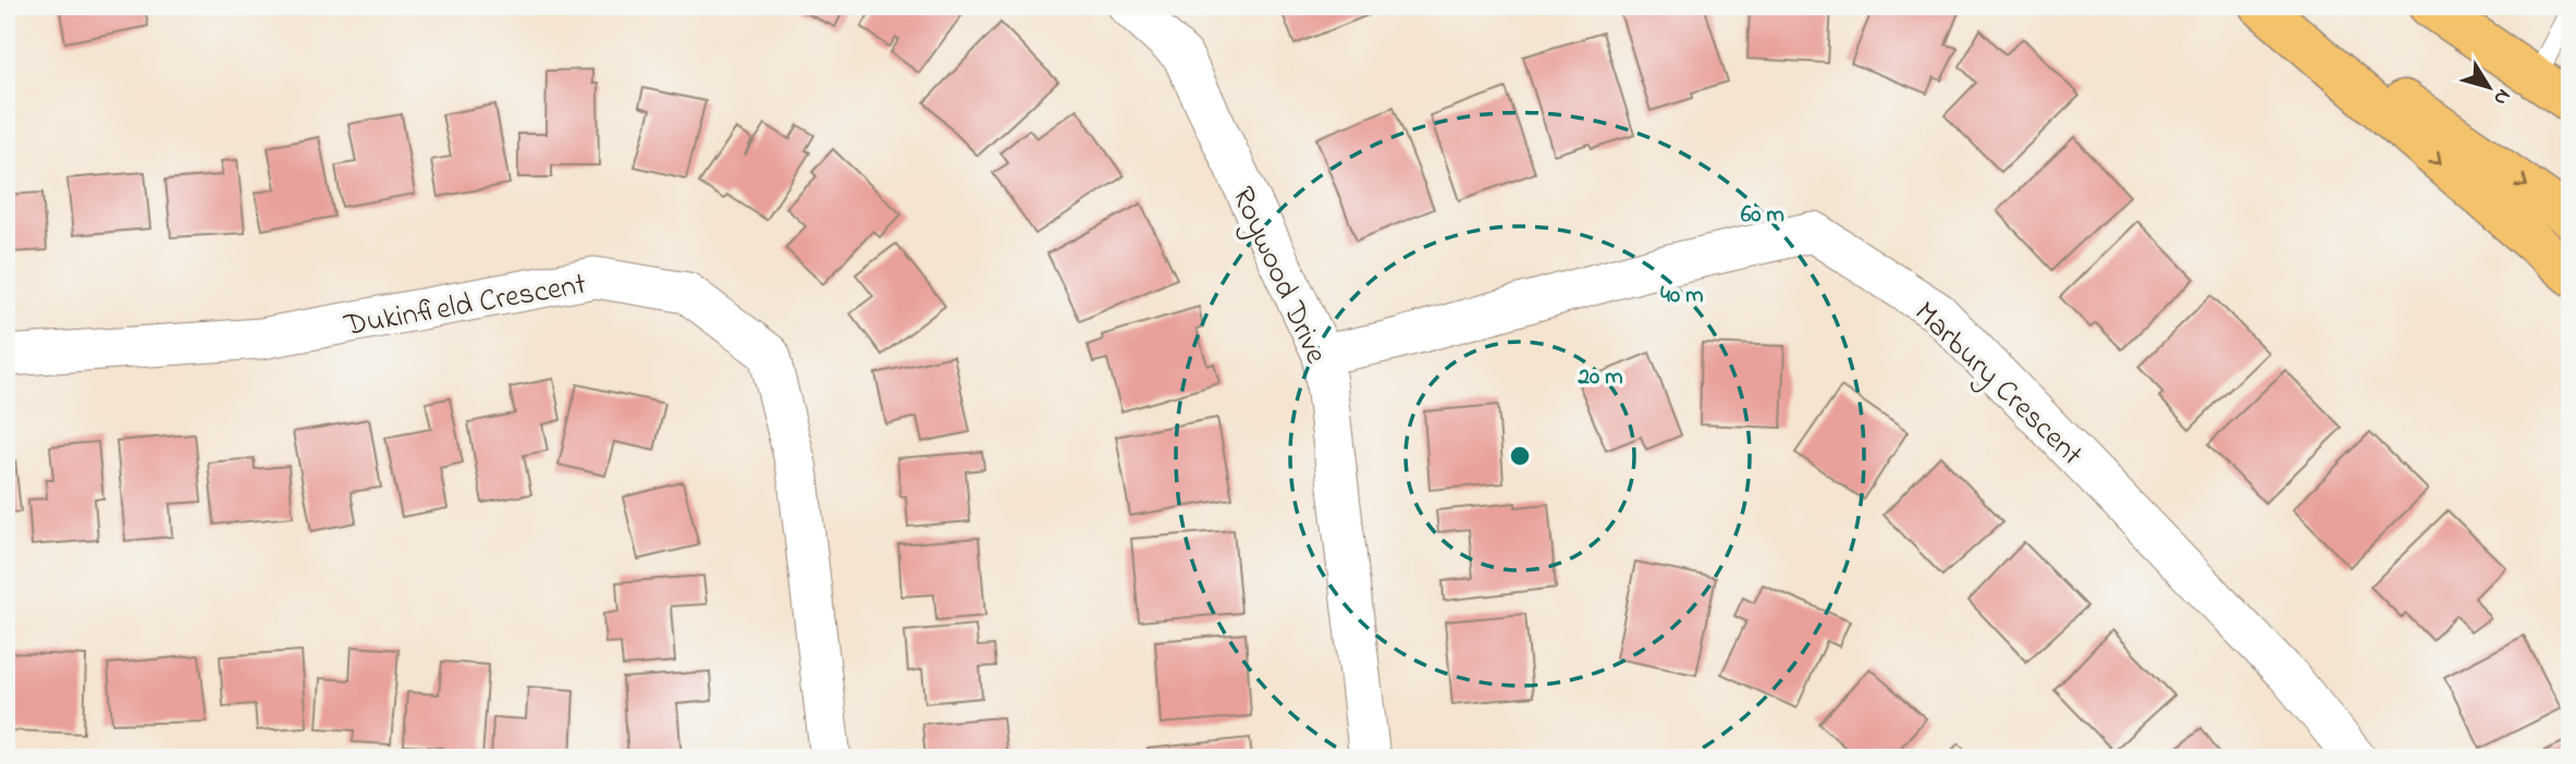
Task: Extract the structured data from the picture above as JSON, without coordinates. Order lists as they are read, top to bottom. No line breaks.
{"streets":{"street":["Roywood Drive","Dukinfield Crescent","Marbury Crescent"]},"crossings":[["Roywood Drive","Marbury Crescent"]],"north":"bottom right","rings":["60 m","40 m","20 m"]}
